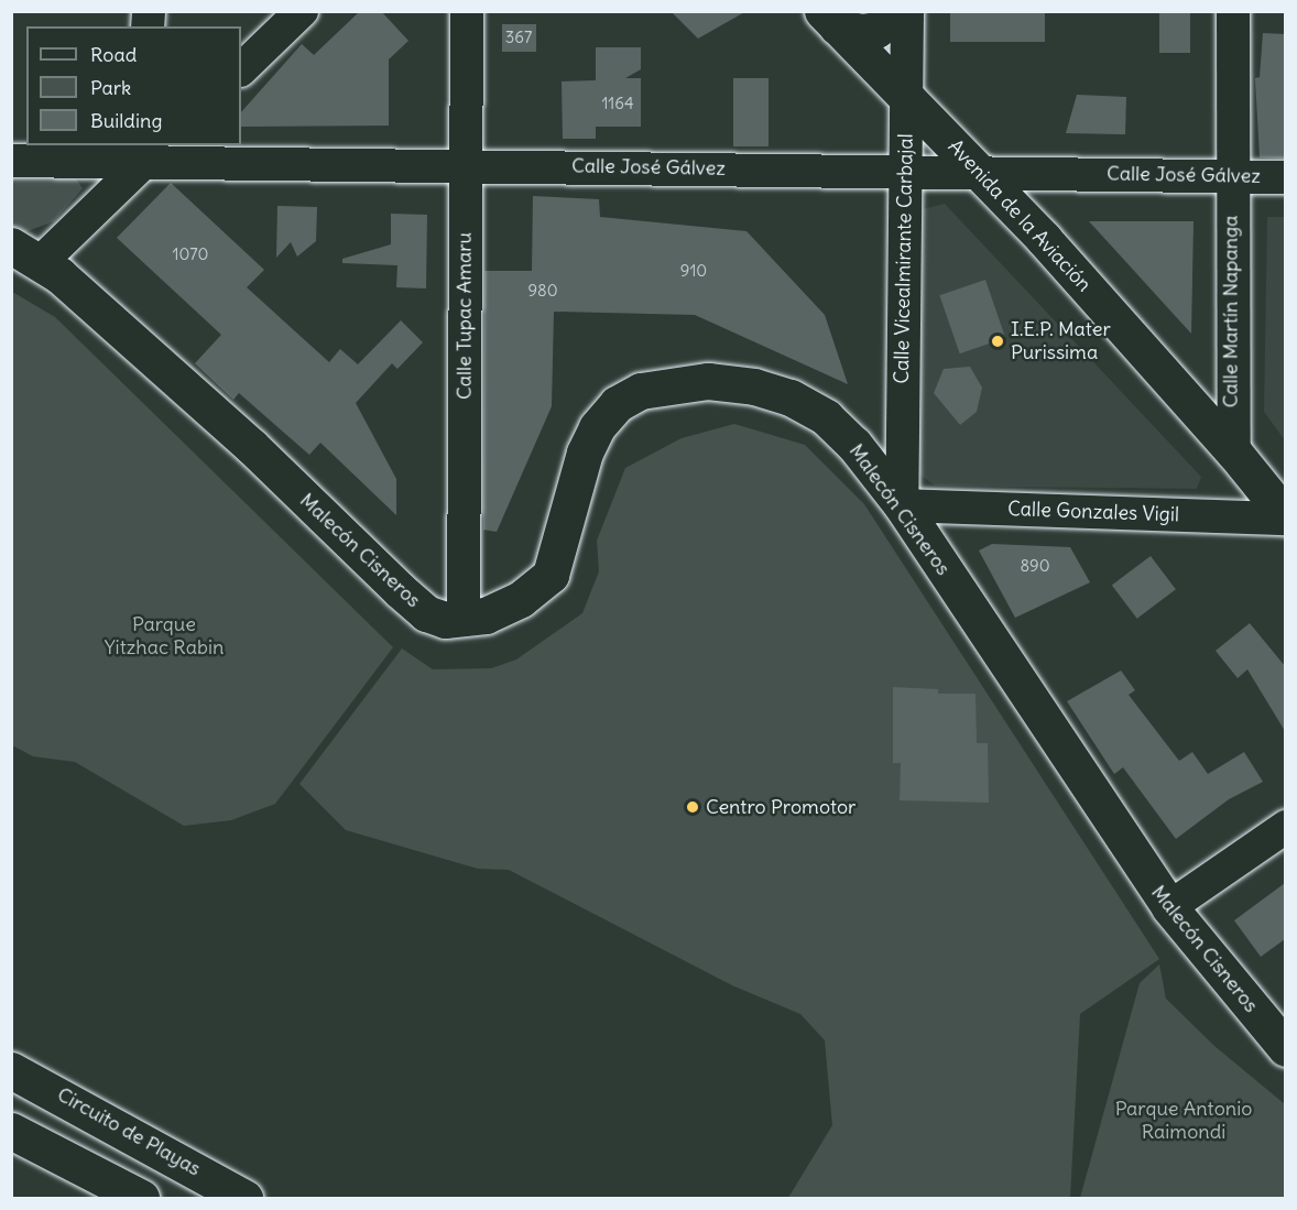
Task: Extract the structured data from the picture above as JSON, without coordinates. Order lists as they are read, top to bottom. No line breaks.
{"streets":{"main road":["Avenida de la Aviación","Malecón Cisneros","Circuito de Playas"],"street":["Calle José Gálvez","Calle Vicealmirante Carbajal","Calle Martín Napanga","Calle Tupac Amaru","Calle Gonzales Vigil"]},"crossings":[["Calle José Gálvez","Avenida de la Aviación"],["Calle José Gálvez","Calle Vicealmirante Carbajal"],["Calle José Gálvez","Calle Martín Napanga"],["Calle José Gálvez","Calle Tupac Amaru"],["Avenida de la Aviación","Calle Vicealmirante Carbajal"],["Avenida de la Aviación","Calle Martín Napanga"],["Avenida de la Aviación","Calle Gonzales Vigil"],["Calle Vicealmirante Carbajal","Malecón Cisneros"],["Calle Vicealmirante Carbajal","Calle Gonzales Vigil"],["Calle Tupac Amaru","Malecón Cisneros"],["Malecón Cisneros","Calle Gonzales Vigil"]],"parks":["Parque Yitzhac Rabin","Parque Antonio Raimondi"],"places":["I.E.P. Mater Purissima","Centro Promotor"],"house_numbers":["367","1164","1070","910","980","890"],"legend":["Road","Park","Building"]}
